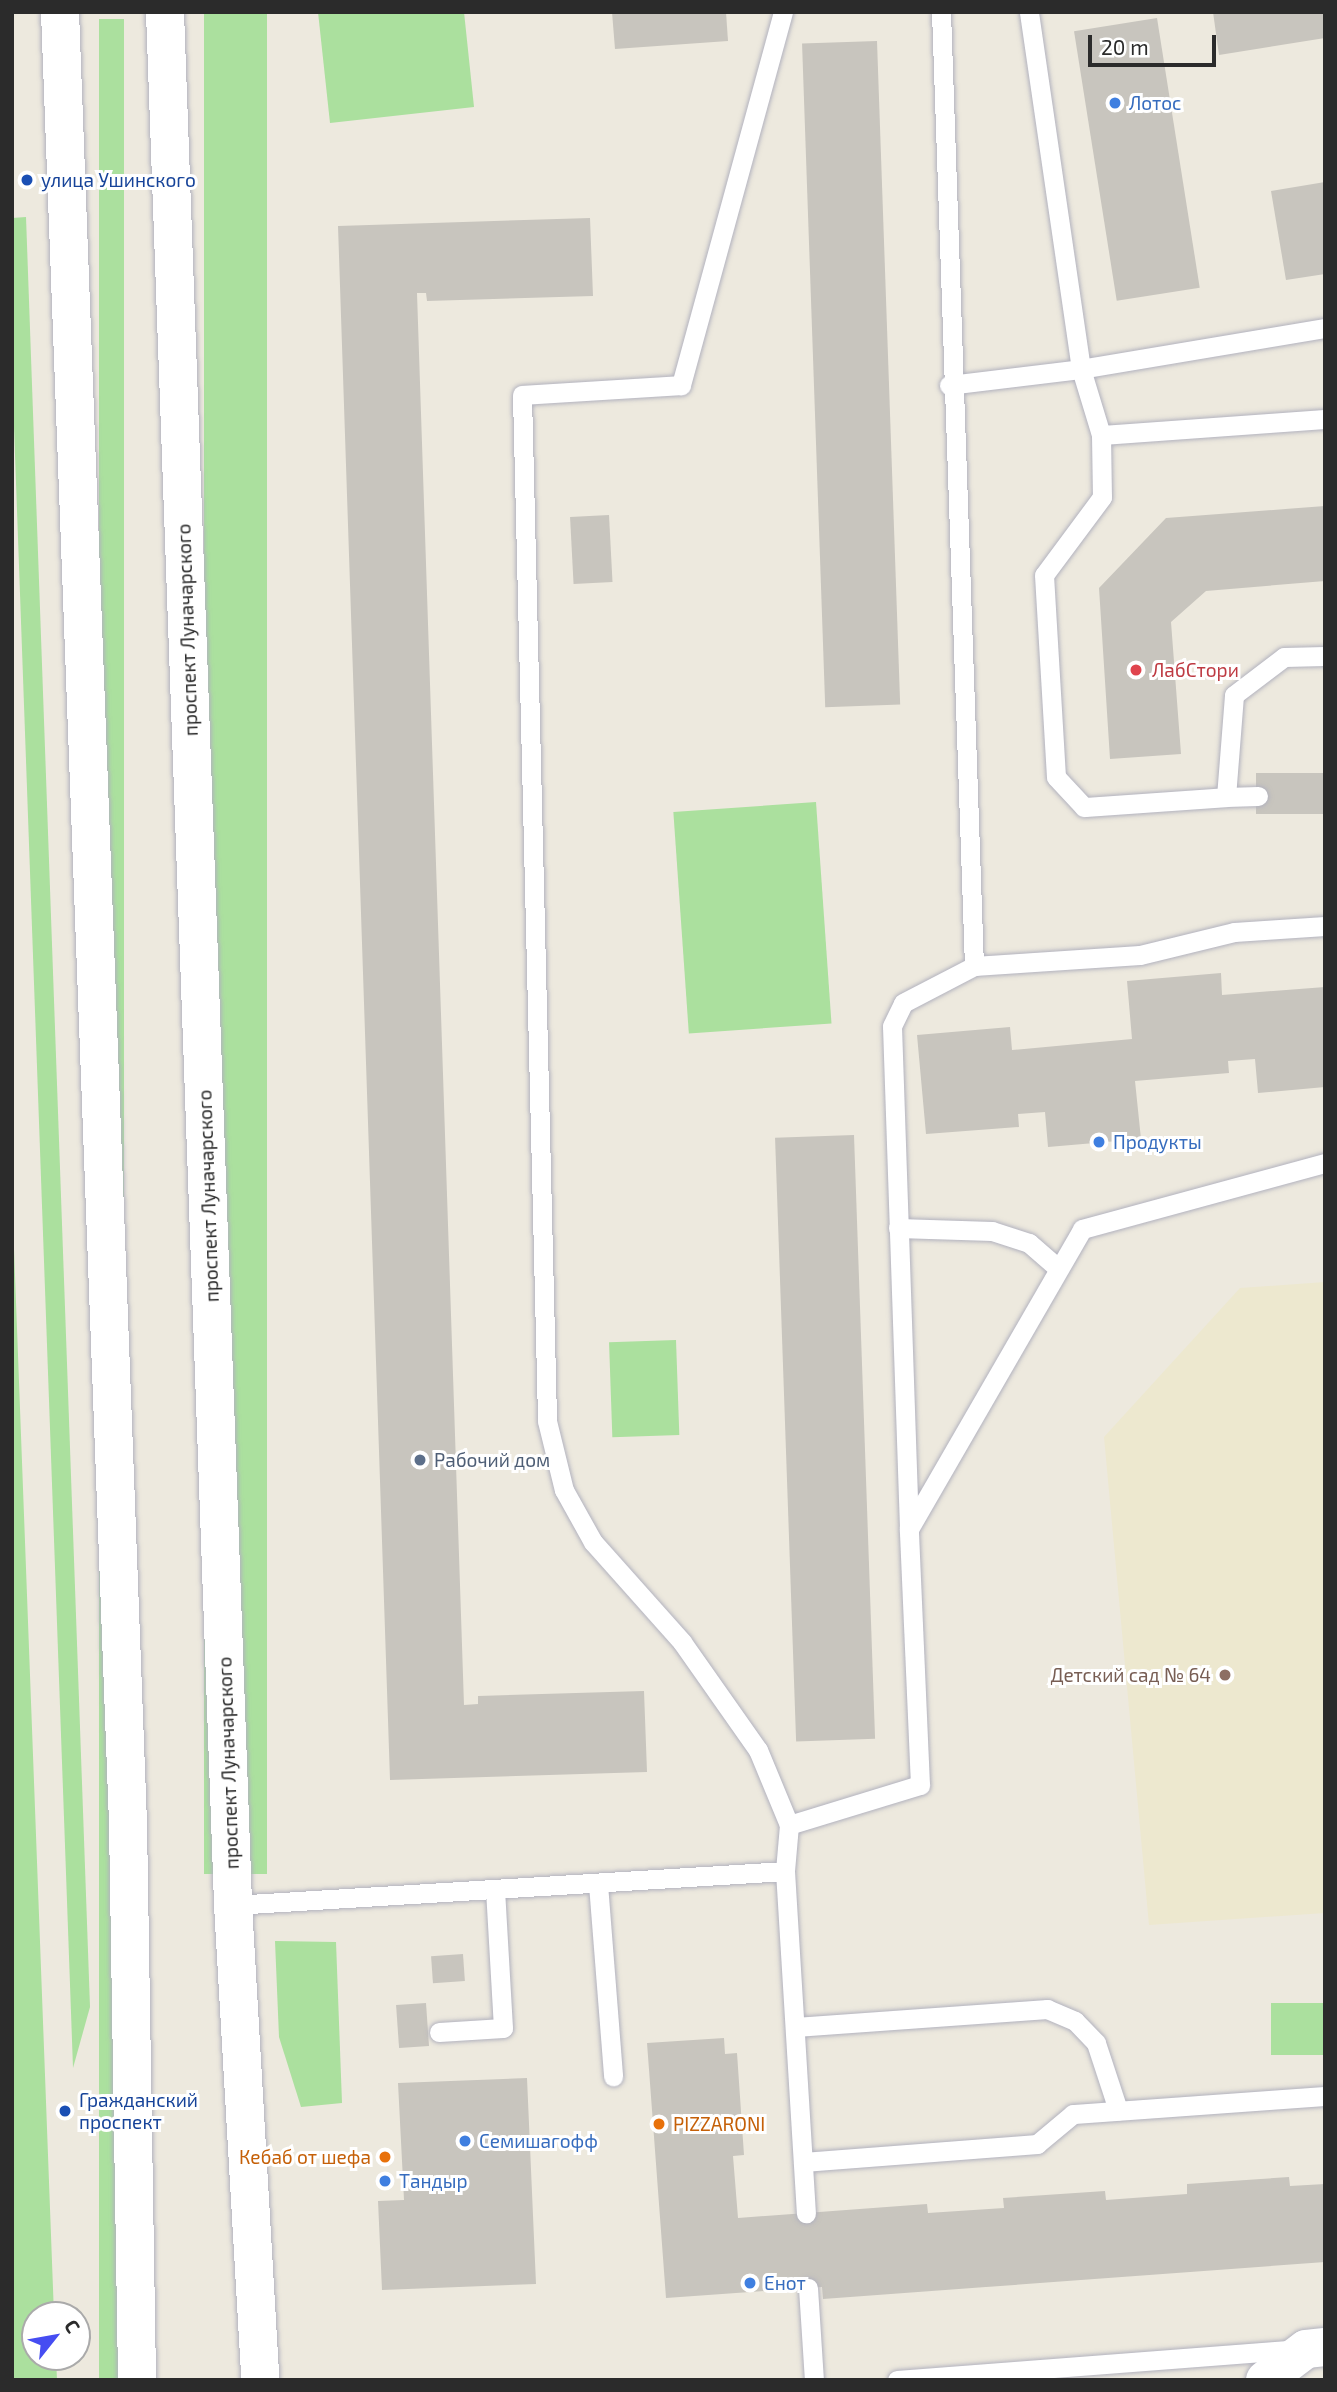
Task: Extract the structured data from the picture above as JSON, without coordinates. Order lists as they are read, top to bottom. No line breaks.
{"streets":{"main road":["проспект Луначарского"]},"places":["Лотос","улица Ушинского","ЛабСтори","Продукты","Рабочий дом","Детский сад № 64","Гражданский проспект","PIZZARONI","Семишагофф","Кебаб от шефа","Тандыр","Енот"],"scale_bar":"20 m","north":"top right"}
